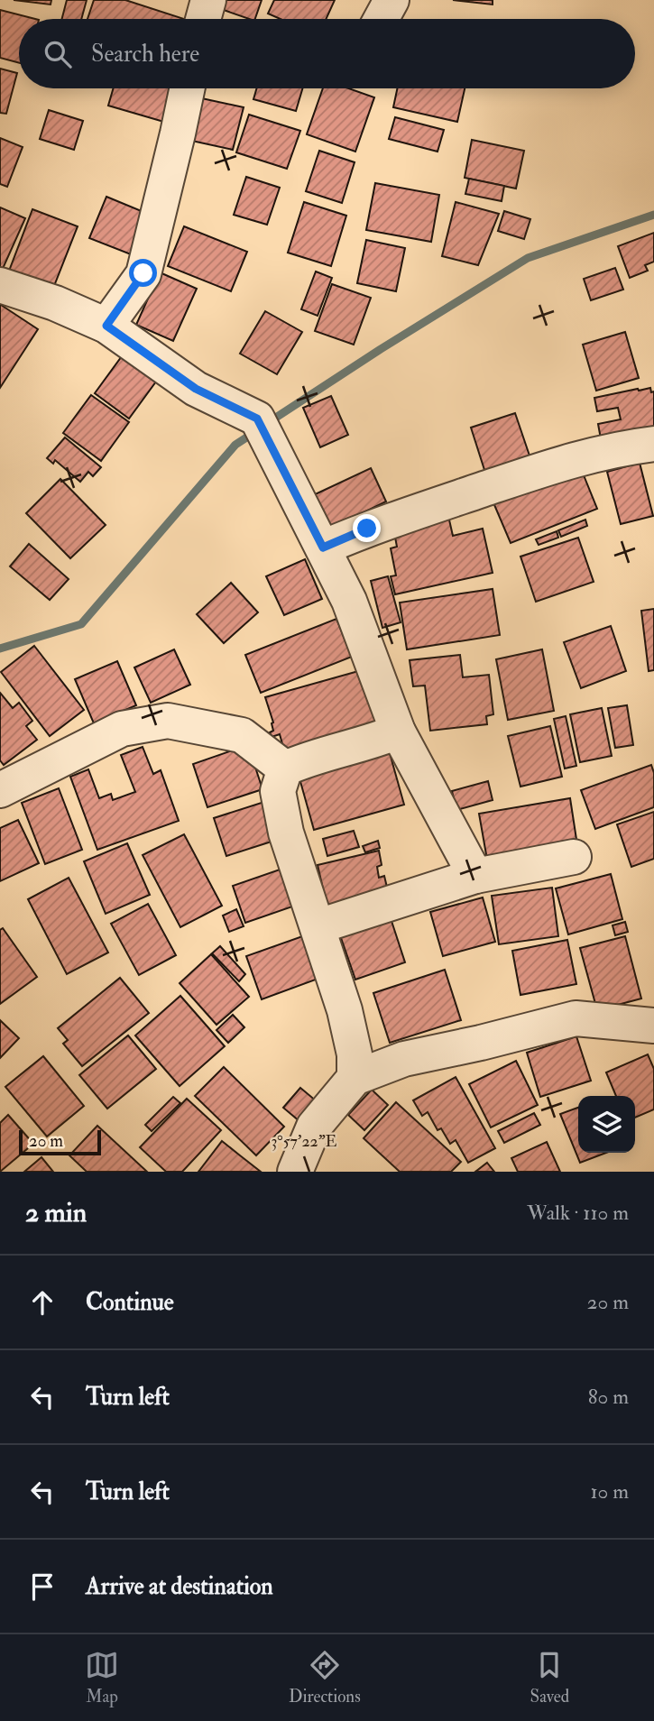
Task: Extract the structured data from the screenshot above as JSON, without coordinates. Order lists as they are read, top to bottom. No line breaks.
{"scale_bar":"20 m","page":{"search":"Search here","scale":"20 m","heading":["2 min","Walk · 110 m"],"list":[["Continue","20 m"],["Turn left","80 m"],["Turn left","10 m"],"Arrive at destination"],"nav":["Map","Directions","Saved"]},"coordinates":["3°57'22\"E"]}
